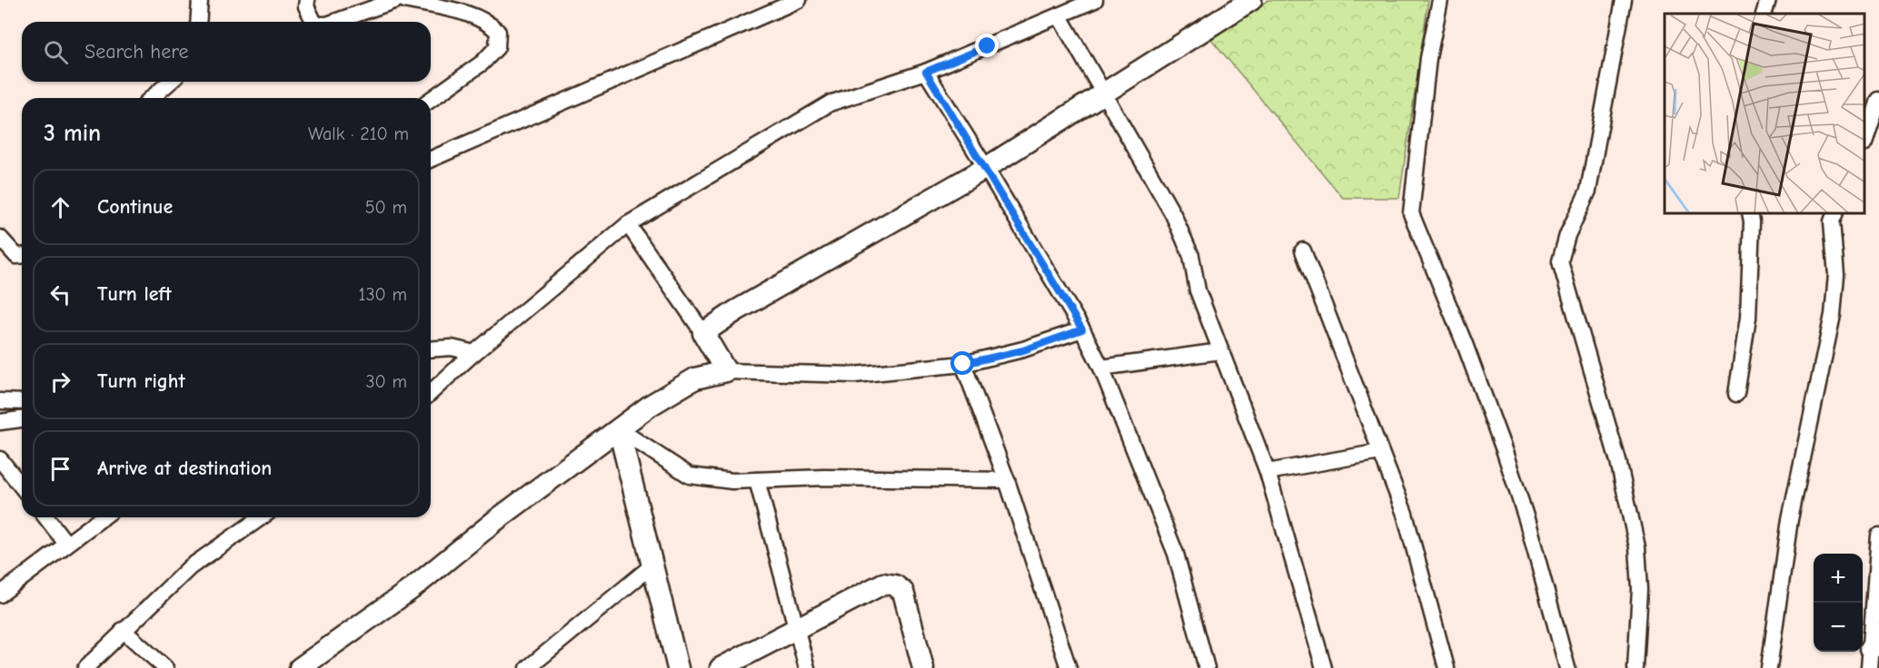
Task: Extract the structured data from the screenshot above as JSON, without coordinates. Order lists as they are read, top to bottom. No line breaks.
{"page":{"search":"Search here","heading":["3 min","Walk · 210 m"],"list":[["Continue","50 m"],["Turn left","130 m"],["Turn right","30 m"],"Arrive at destination"],"map_buttons":["+","−"]}}
